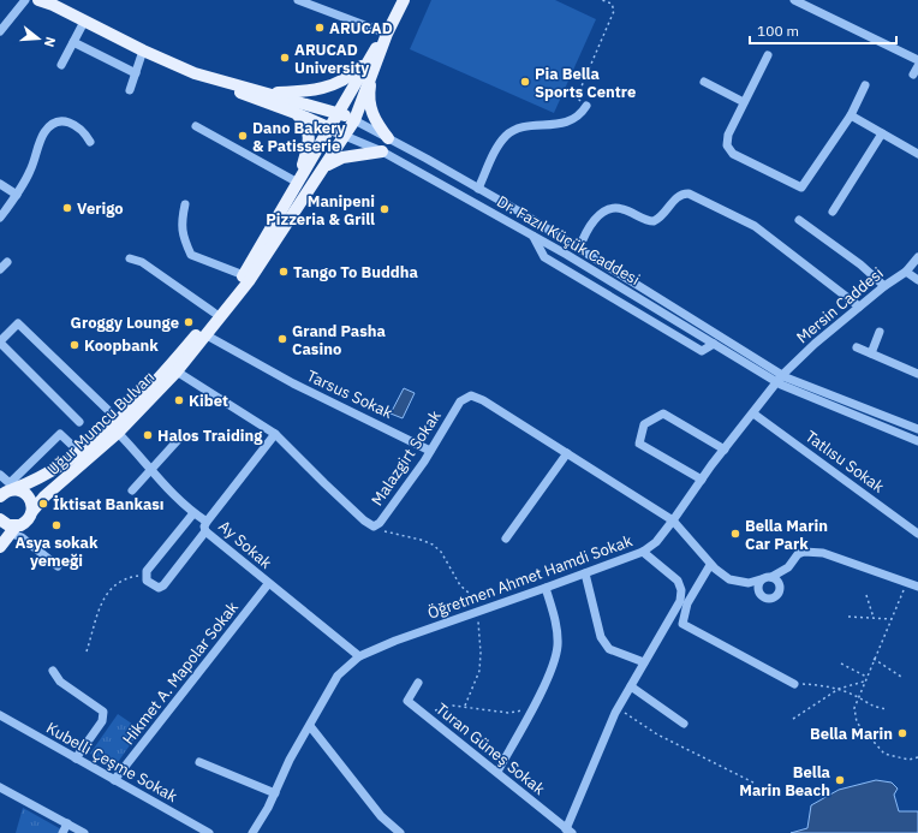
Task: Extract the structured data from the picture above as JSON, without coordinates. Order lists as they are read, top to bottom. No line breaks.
{"streets":{"main road":["Uğur Mumcu Bulvarı"],"street":["Dr. Fazıl Küçük Caddesi","Mersin Caddesi","Tarsus Sokak","Malazgirt Sokak","Tatlısu Sokak","Ay Sokak","Öğretmen Ahmet Hamdi Sokak","Hikmet A. Mapolar Sokak","Turan Güneş Sokak","Kubelli Çeşme Sokak"]},"crossings":[["Dr. Fazıl Küçük Caddesi","Mersin Caddesi"],["Dr. Fazıl Küçük Caddesi","Öğretmen Ahmet Hamdi Sokak"],["Mersin Caddesi","Öğretmen Ahmet Hamdi Sokak"],["Tarsus Sokak","Uğur Mumcu Bulvarı"],["Tarsus Sokak","Malazgirt Sokak"],["Uğur Mumcu Bulvarı","Malazgirt Sokak"],["Malazgirt Sokak","Ay Sokak"],["Malazgirt Sokak","Öğretmen Ahmet Hamdi Sokak"],["Tatlısu Sokak","Öğretmen Ahmet Hamdi Sokak"],["Ay Sokak","Öğretmen Ahmet Hamdi Sokak"],["Ay Sokak","Hikmet A. Mapolar Sokak"],["Hikmet A. Mapolar Sokak","Kubelli Çeşme Sokak"]],"places":["ARUCAD","ARUCAD University","Pia Bella Sports Centre","Dano Bakery & Patisserie","Verigo","Manipeni Pizzeria & Grill","Tango To Buddha","Groggy Lounge","Grand Pasha Casino","Koopbank","Kibet","Halos Traiding","İktisat Bankası","Asya sokak yemeği","Bella Marin Car Park","Bella Marin","Bella Marin Beach"],"scale_bar":"100 m","north":"right"}
